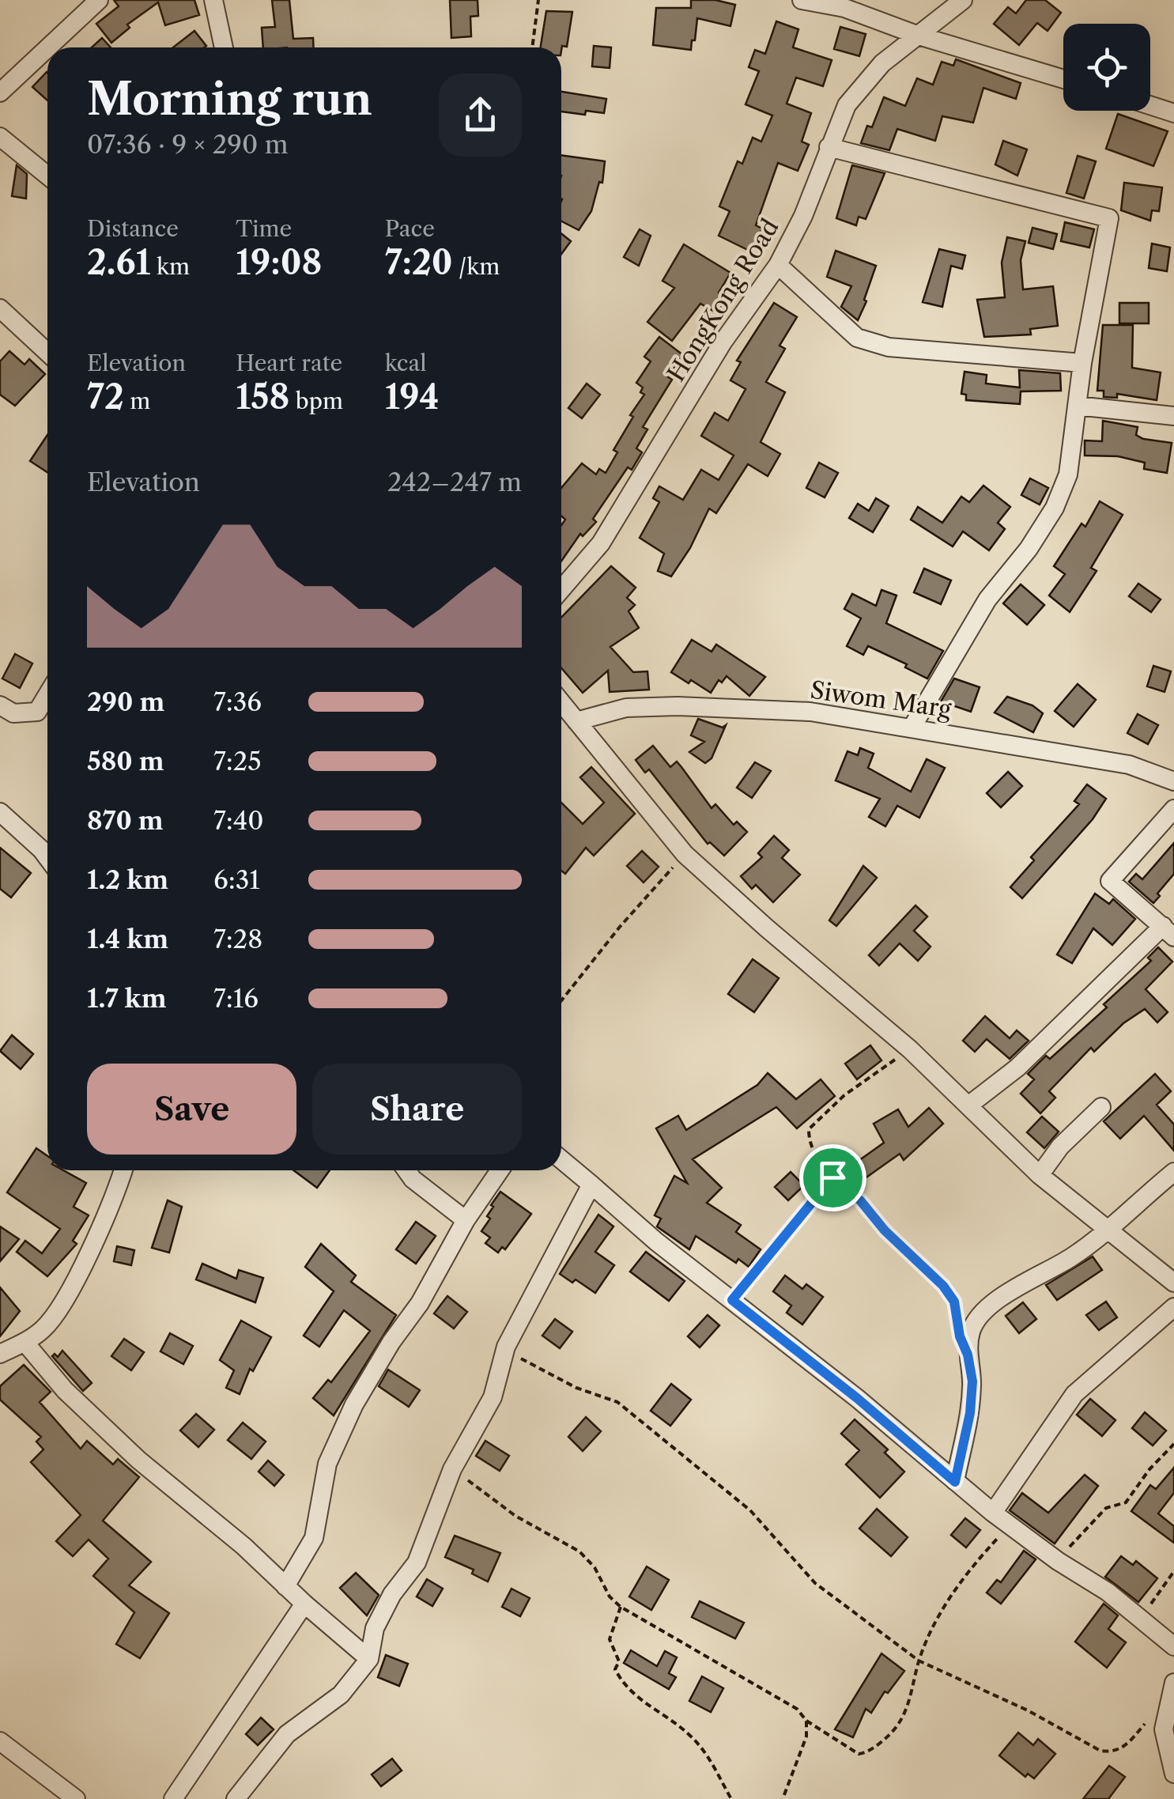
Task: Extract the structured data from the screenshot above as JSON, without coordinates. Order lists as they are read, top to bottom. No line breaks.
{"streets":{"street":["HongKong Road","Siwom Marg"]},"page":{"heading":["Morning run","07:36 · 9 × 290 m"],"stats":[["Distance","2.61 km"],["Time","19:08"],["Pace","7:20 /km"],["Elevation","72 m"],["Heart rate","158 bpm"],["kcal","194"]],"chart":["Elevation","242–247 m"],"list":[{"name":"290 m","note":"7:36"},{"name":"580 m","note":"7:25"},{"name":"870 m","note":"7:40"},{"name":"1.2 km","note":"6:31"},{"name":"1.4 km","note":"7:28"},{"name":"1.7 km","note":"7:16"}],"buttons":["Save","Share"]}}
